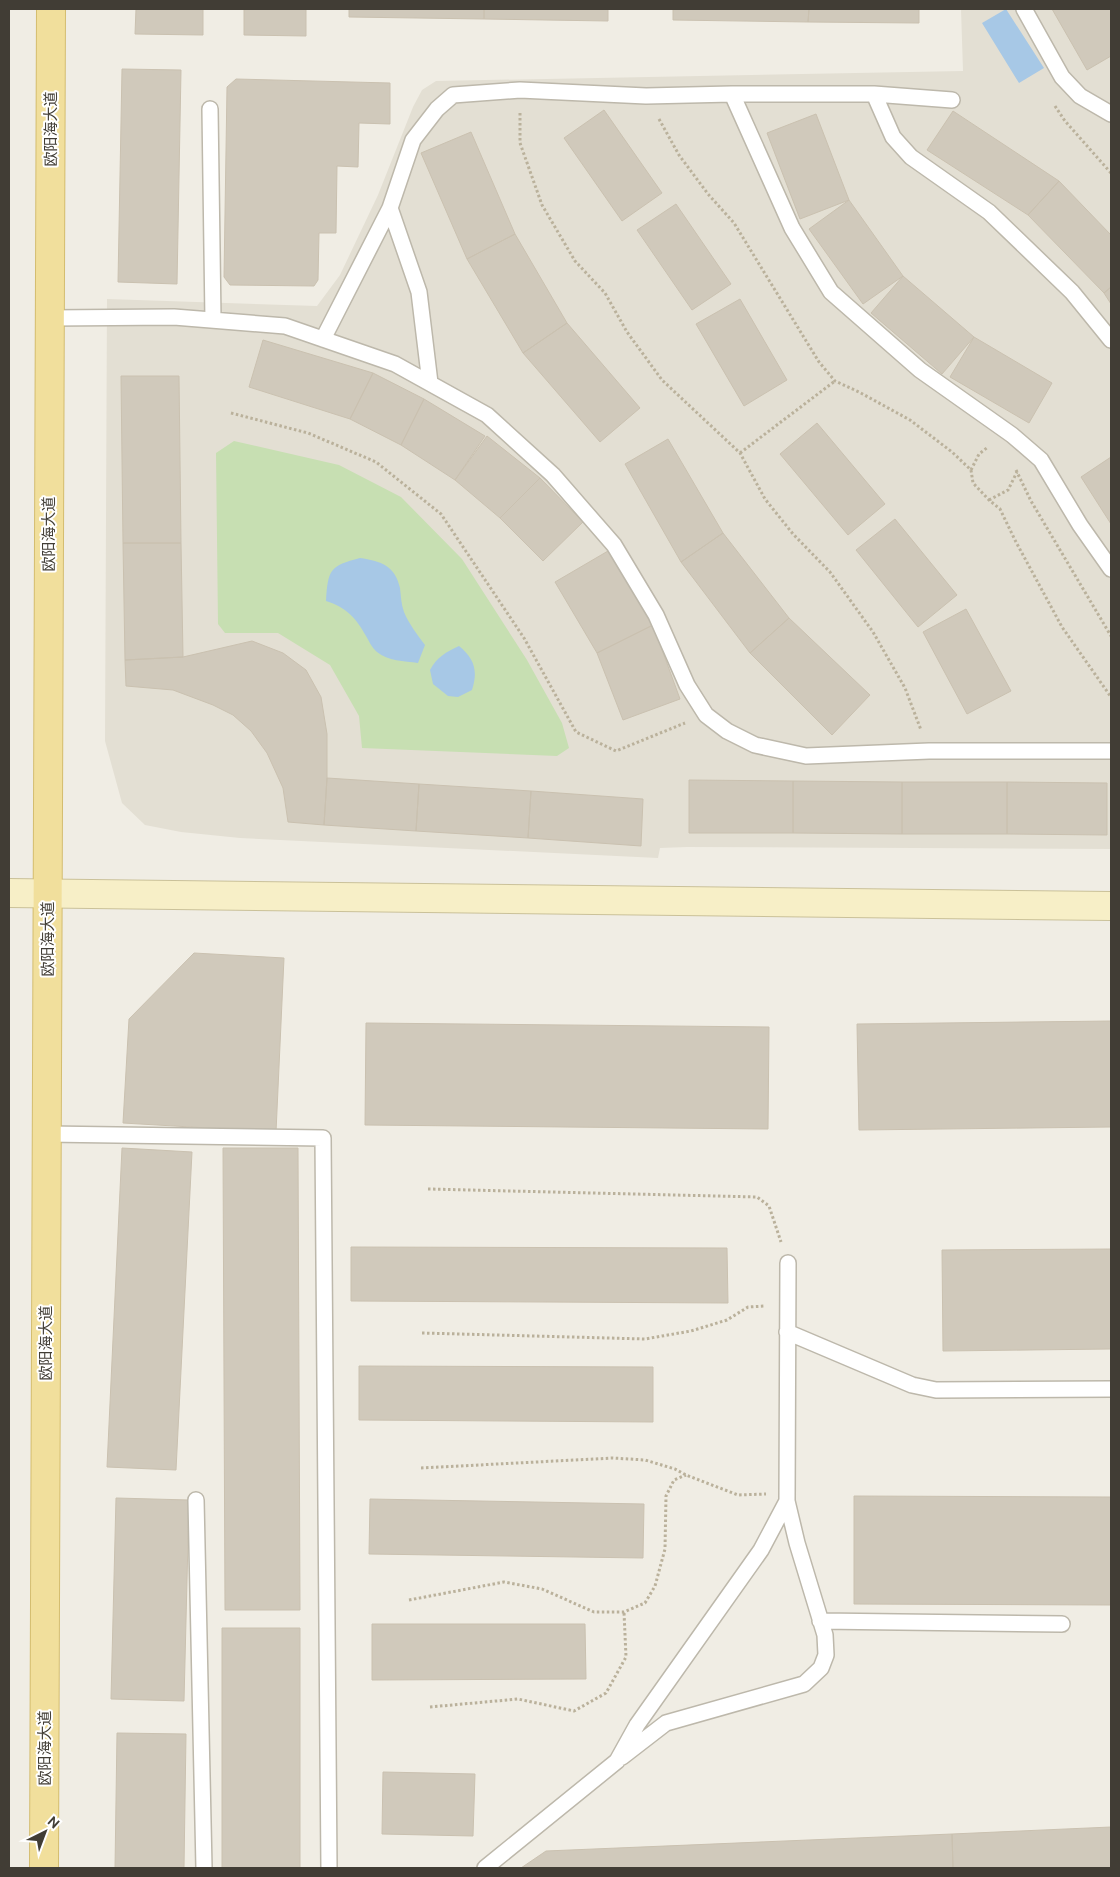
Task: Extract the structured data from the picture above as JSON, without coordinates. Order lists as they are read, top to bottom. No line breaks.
{"streets":{"main road":["欧阳海大道"]},"north":"top right"}
